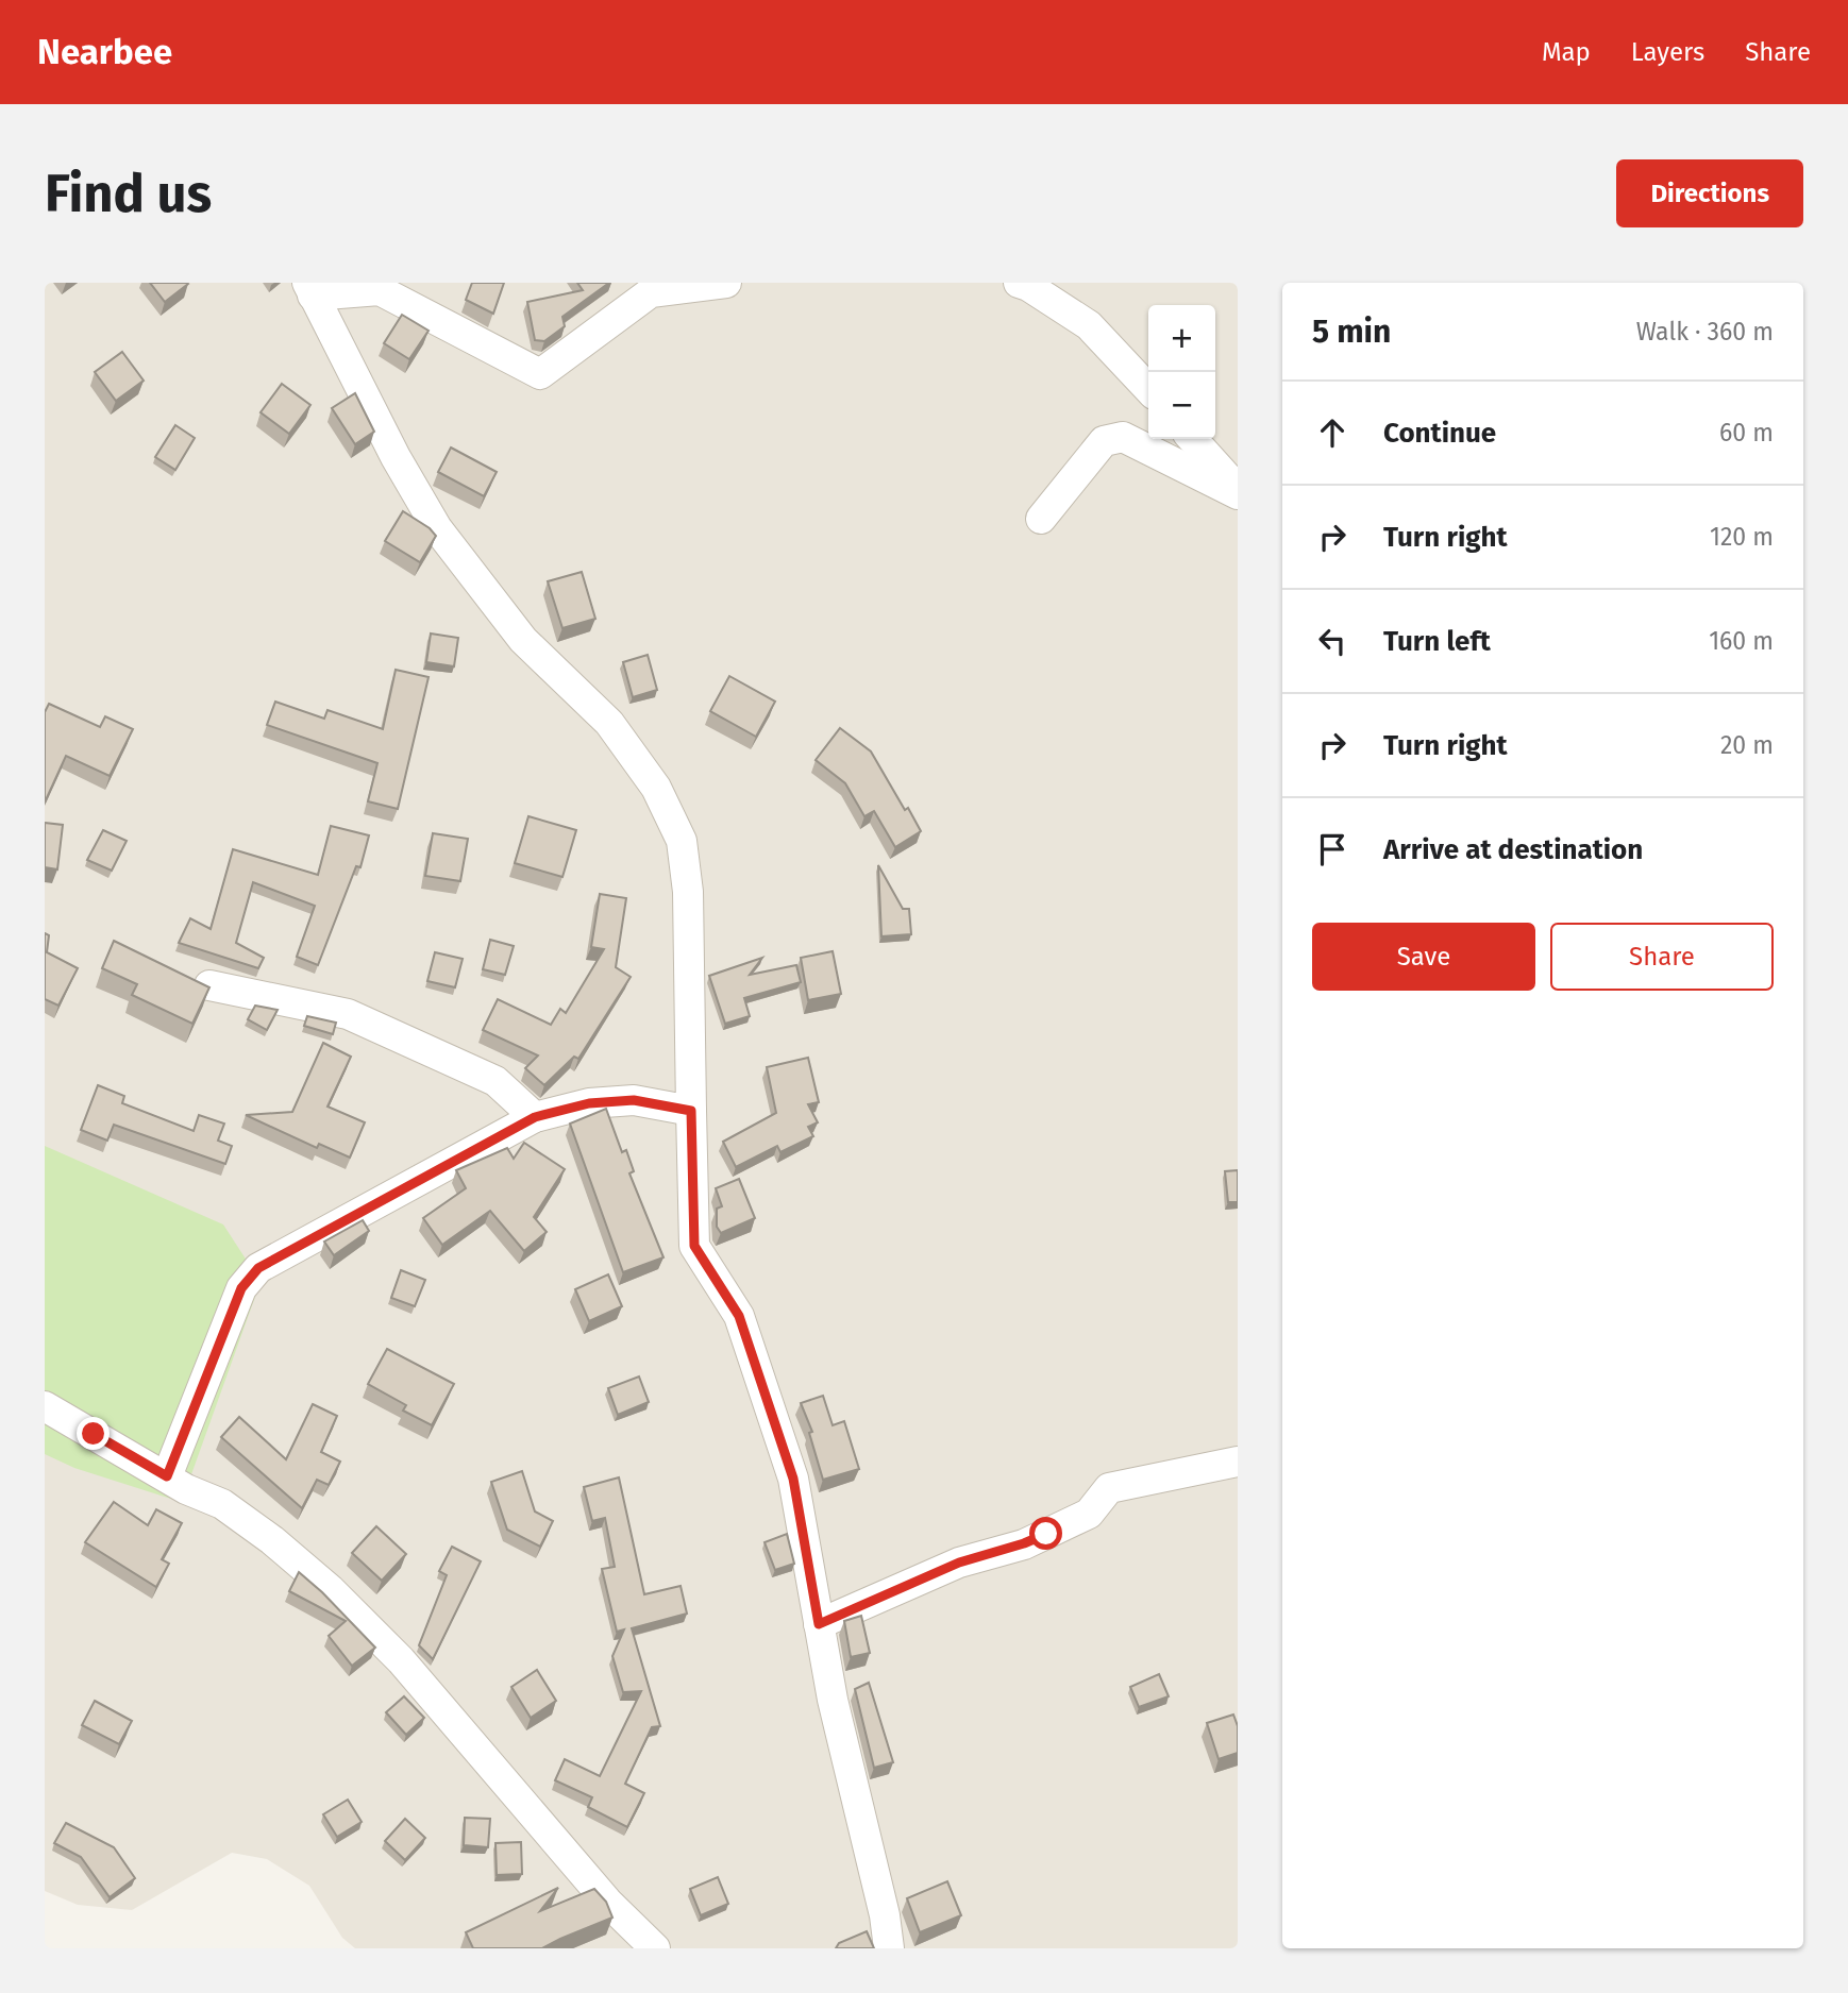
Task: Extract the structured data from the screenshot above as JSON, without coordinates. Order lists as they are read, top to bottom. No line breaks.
{"page":{"header":"Nearbee","nav":["Map","Layers","Share"],"buttons":["Directions",["Save","Share"]],"title":"Find us","heading":["5 min","Walk · 360 m"],"map_buttons":["+","−"],"list":[["Continue","60 m"],["Turn right","120 m"],["Turn left","160 m"],["Turn right","20 m"],"Arrive at destination"]}}
